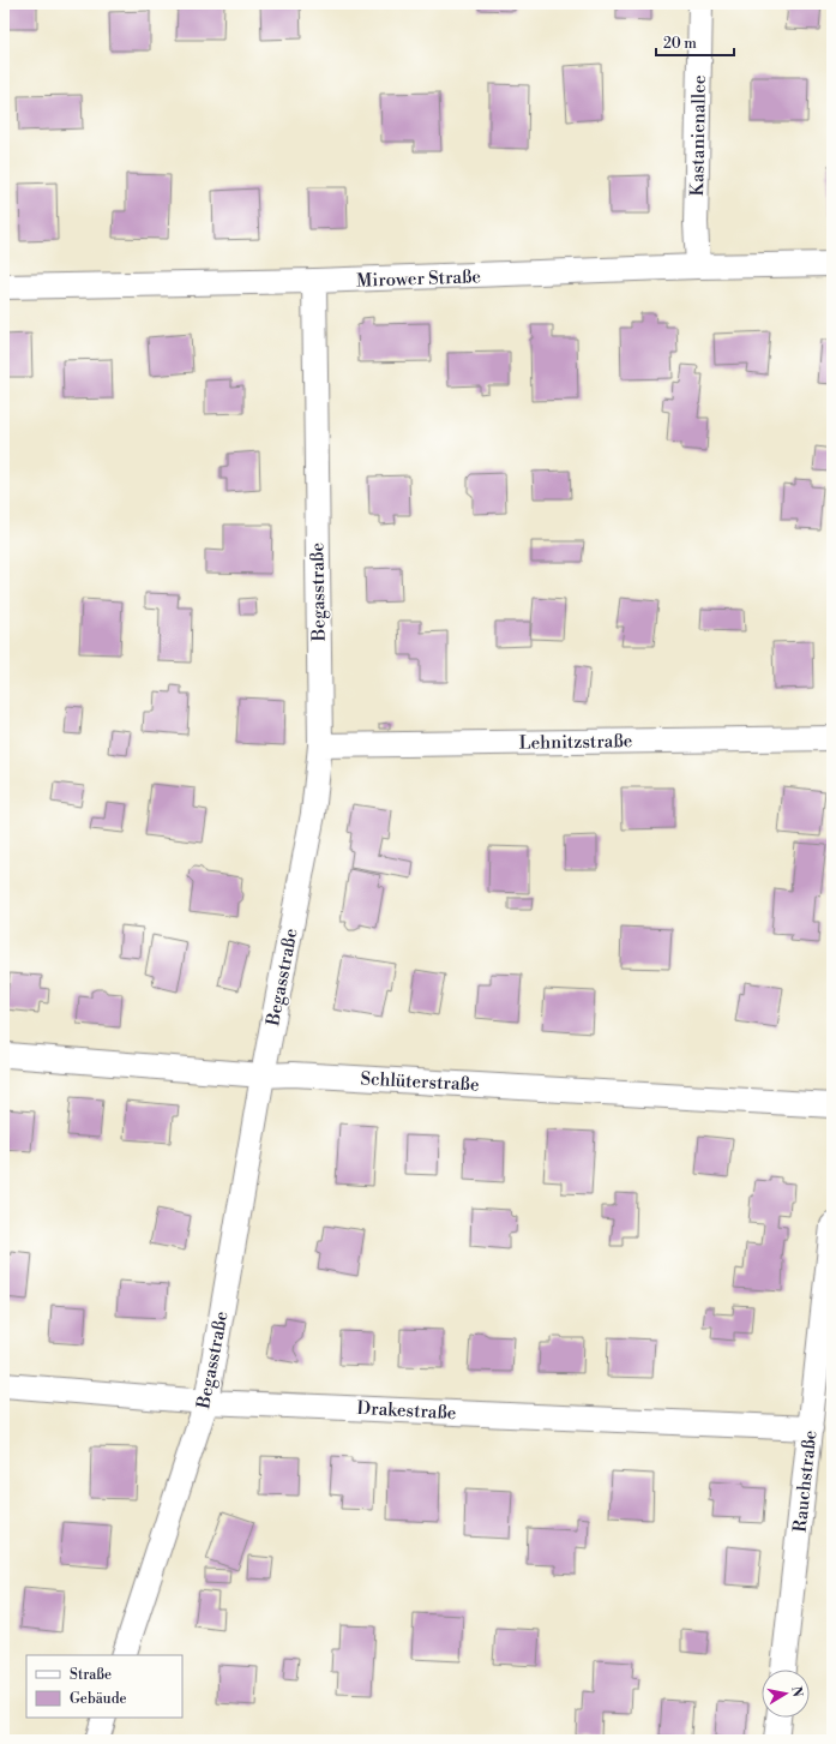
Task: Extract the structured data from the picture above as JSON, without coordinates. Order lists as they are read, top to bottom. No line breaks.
{"streets":{"street":["Kastanienallee","Mirower Straße","Begasstraße","Lehnitzstraße","Schlüterstraße","Drakestraße","Rauchstraße"]},"crossings":[["Kastanienallee","Mirower Straße"],["Mirower Straße","Begasstraße"],["Begasstraße","Lehnitzstraße"],["Begasstraße","Schlüterstraße"],["Begasstraße","Drakestraße"],["Drakestraße","Rauchstraße"]],"legend":["Straße","Gebäude"],"scale_bar":"20 m","north":"right"}
